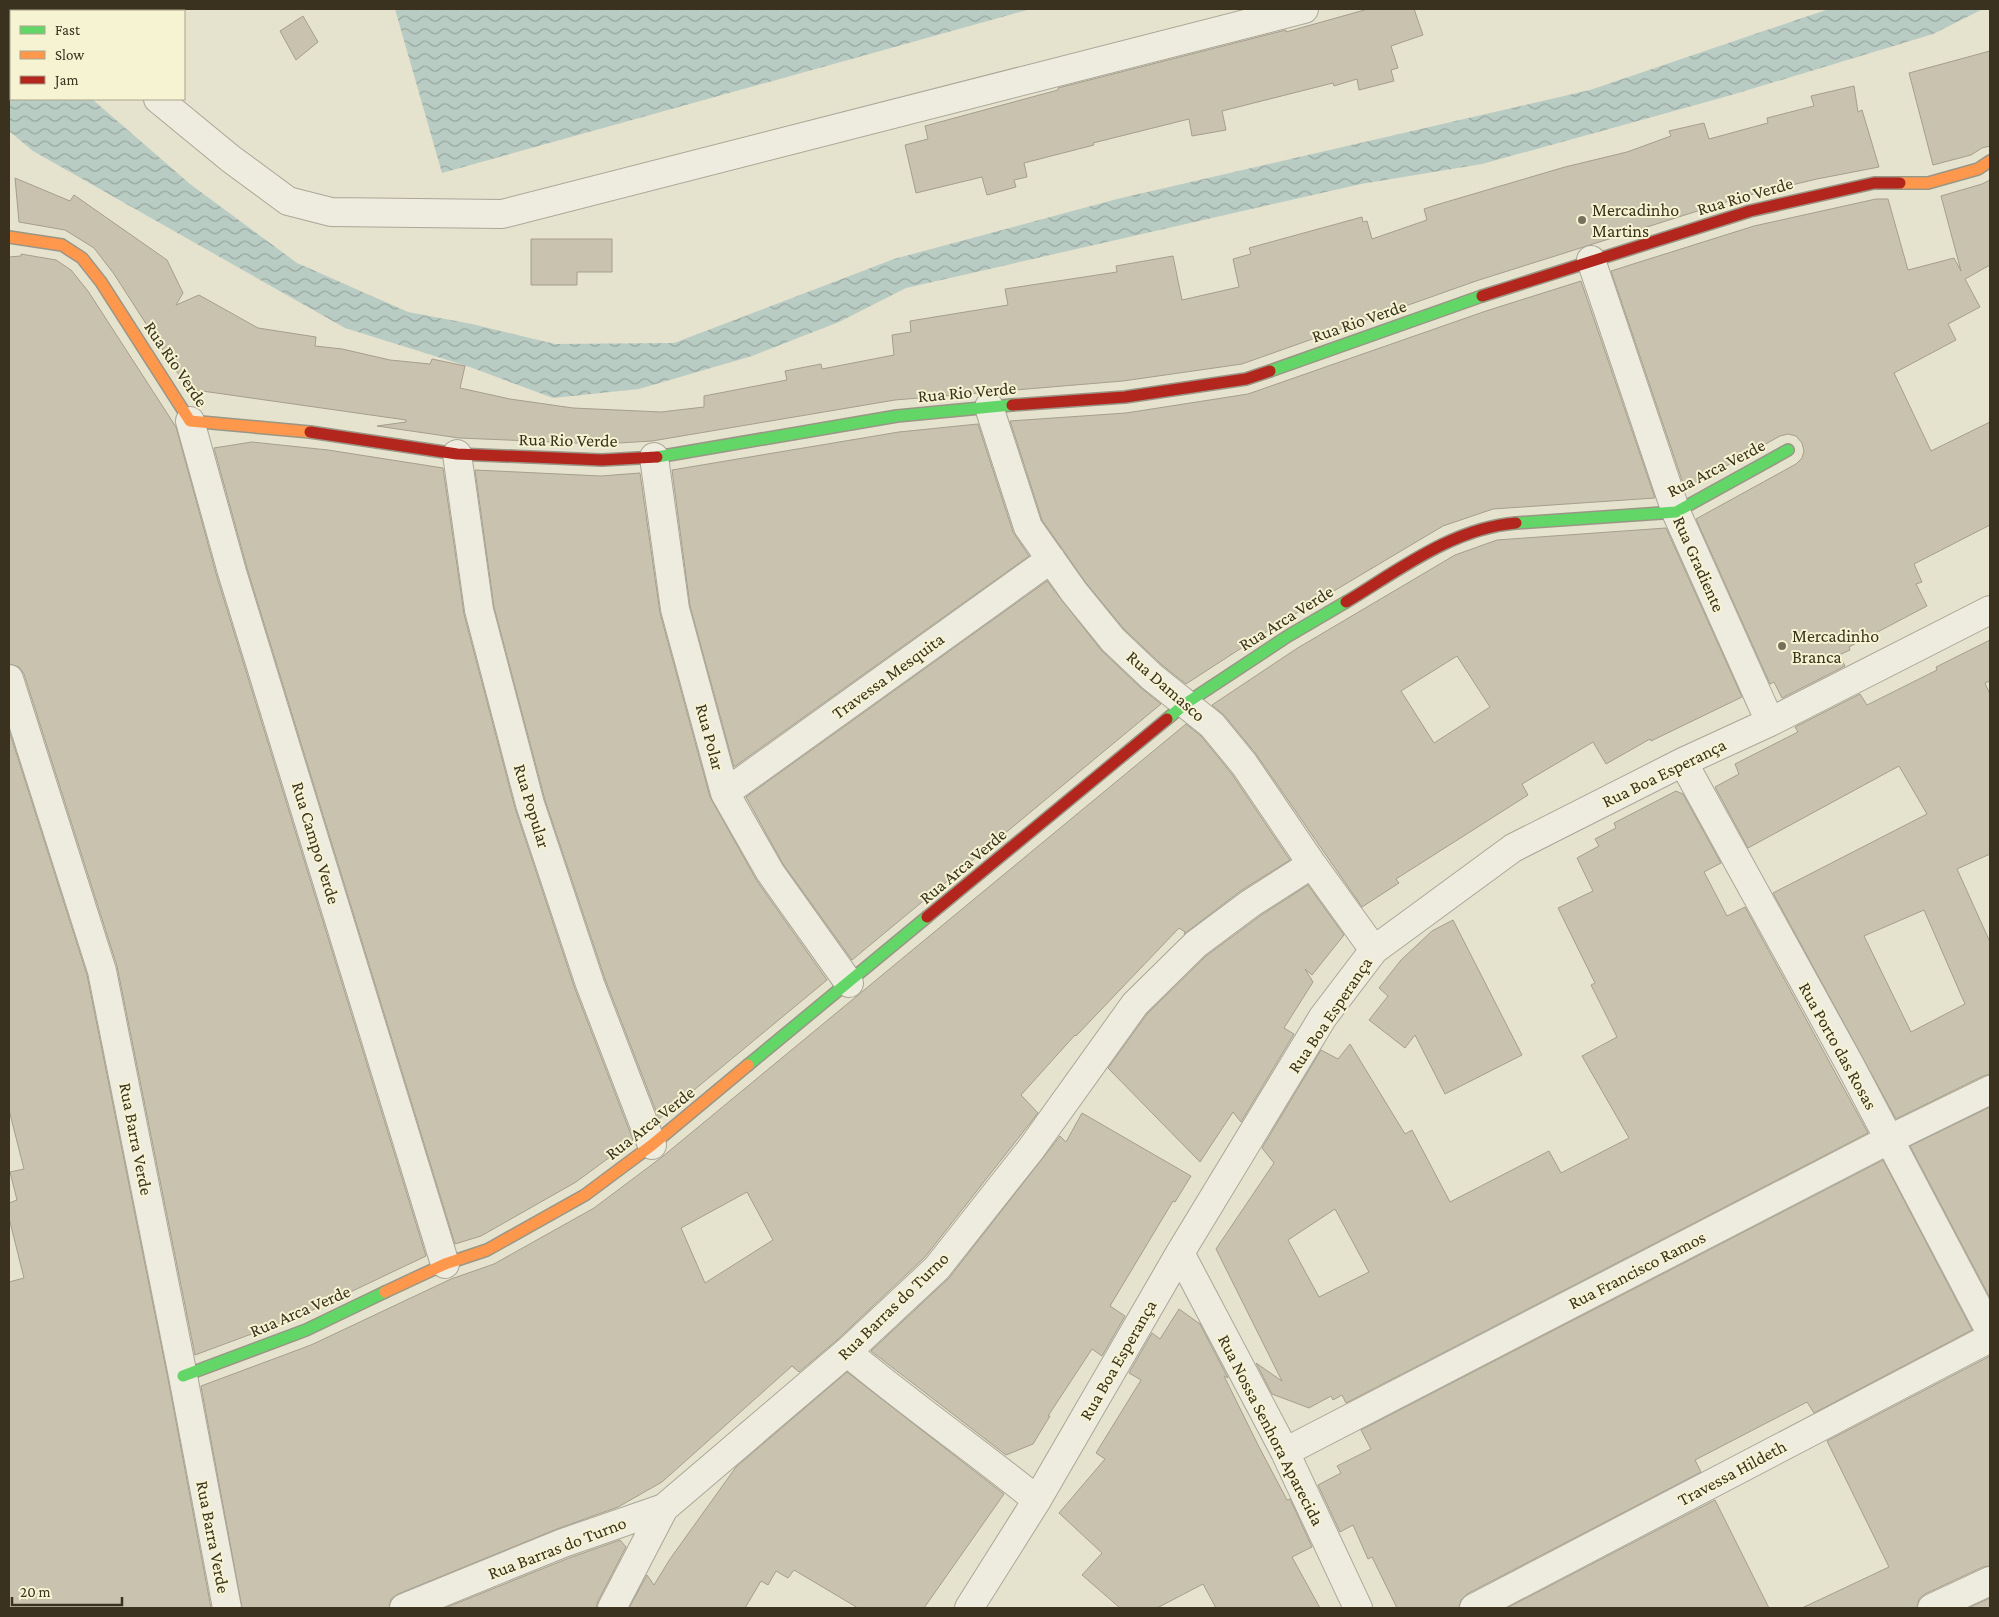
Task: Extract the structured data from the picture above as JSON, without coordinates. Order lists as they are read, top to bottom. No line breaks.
{"streets":{"street":["Rua Rio Verde","Rua Arca Verde","Rua Gradiente","Travessa Mesquita","Rua Damasco","Rua Polar","Rua Boa Esperança","Rua Popular","Rua Campo Verde","Rua Porto das Rosas","Rua Barra Verde","Rua Francisco Ramos","Rua Barras do Turno","Rua Nossa Senhora Aparecida","Travessa Hildeth"]},"crossings":[["Rua Rio Verde","Rua Gradiente"],["Rua Rio Verde","Rua Damasco"],["Rua Rio Verde","Rua Polar"],["Rua Rio Verde","Rua Popular"],["Rua Rio Verde","Rua Campo Verde"],["Rua Arca Verde","Rua Gradiente"],["Rua Arca Verde","Rua Damasco"],["Rua Arca Verde","Rua Polar"],["Rua Arca Verde","Rua Popular"],["Rua Arca Verde","Rua Campo Verde"],["Rua Arca Verde","Rua Barra Verde"],["Rua Gradiente","Rua Boa Esperança"],["Travessa Mesquita","Rua Damasco"],["Travessa Mesquita","Rua Polar"],["Rua Damasco","Rua Boa Esperança"],["Rua Damasco","Rua Barras do Turno"],["Rua Boa Esperança","Rua Porto das Rosas"],["Rua Boa Esperança","Rua Nossa Senhora Aparecida"],["Rua Porto das Rosas","Rua Francisco Ramos"],["Rua Francisco Ramos","Rua Nossa Senhora Aparecida"]],"places":["Mercadinho Martins","Mercadinho Branca"],"legend":["Fast","Slow","Jam"],"scale_bar":"20 m"}
